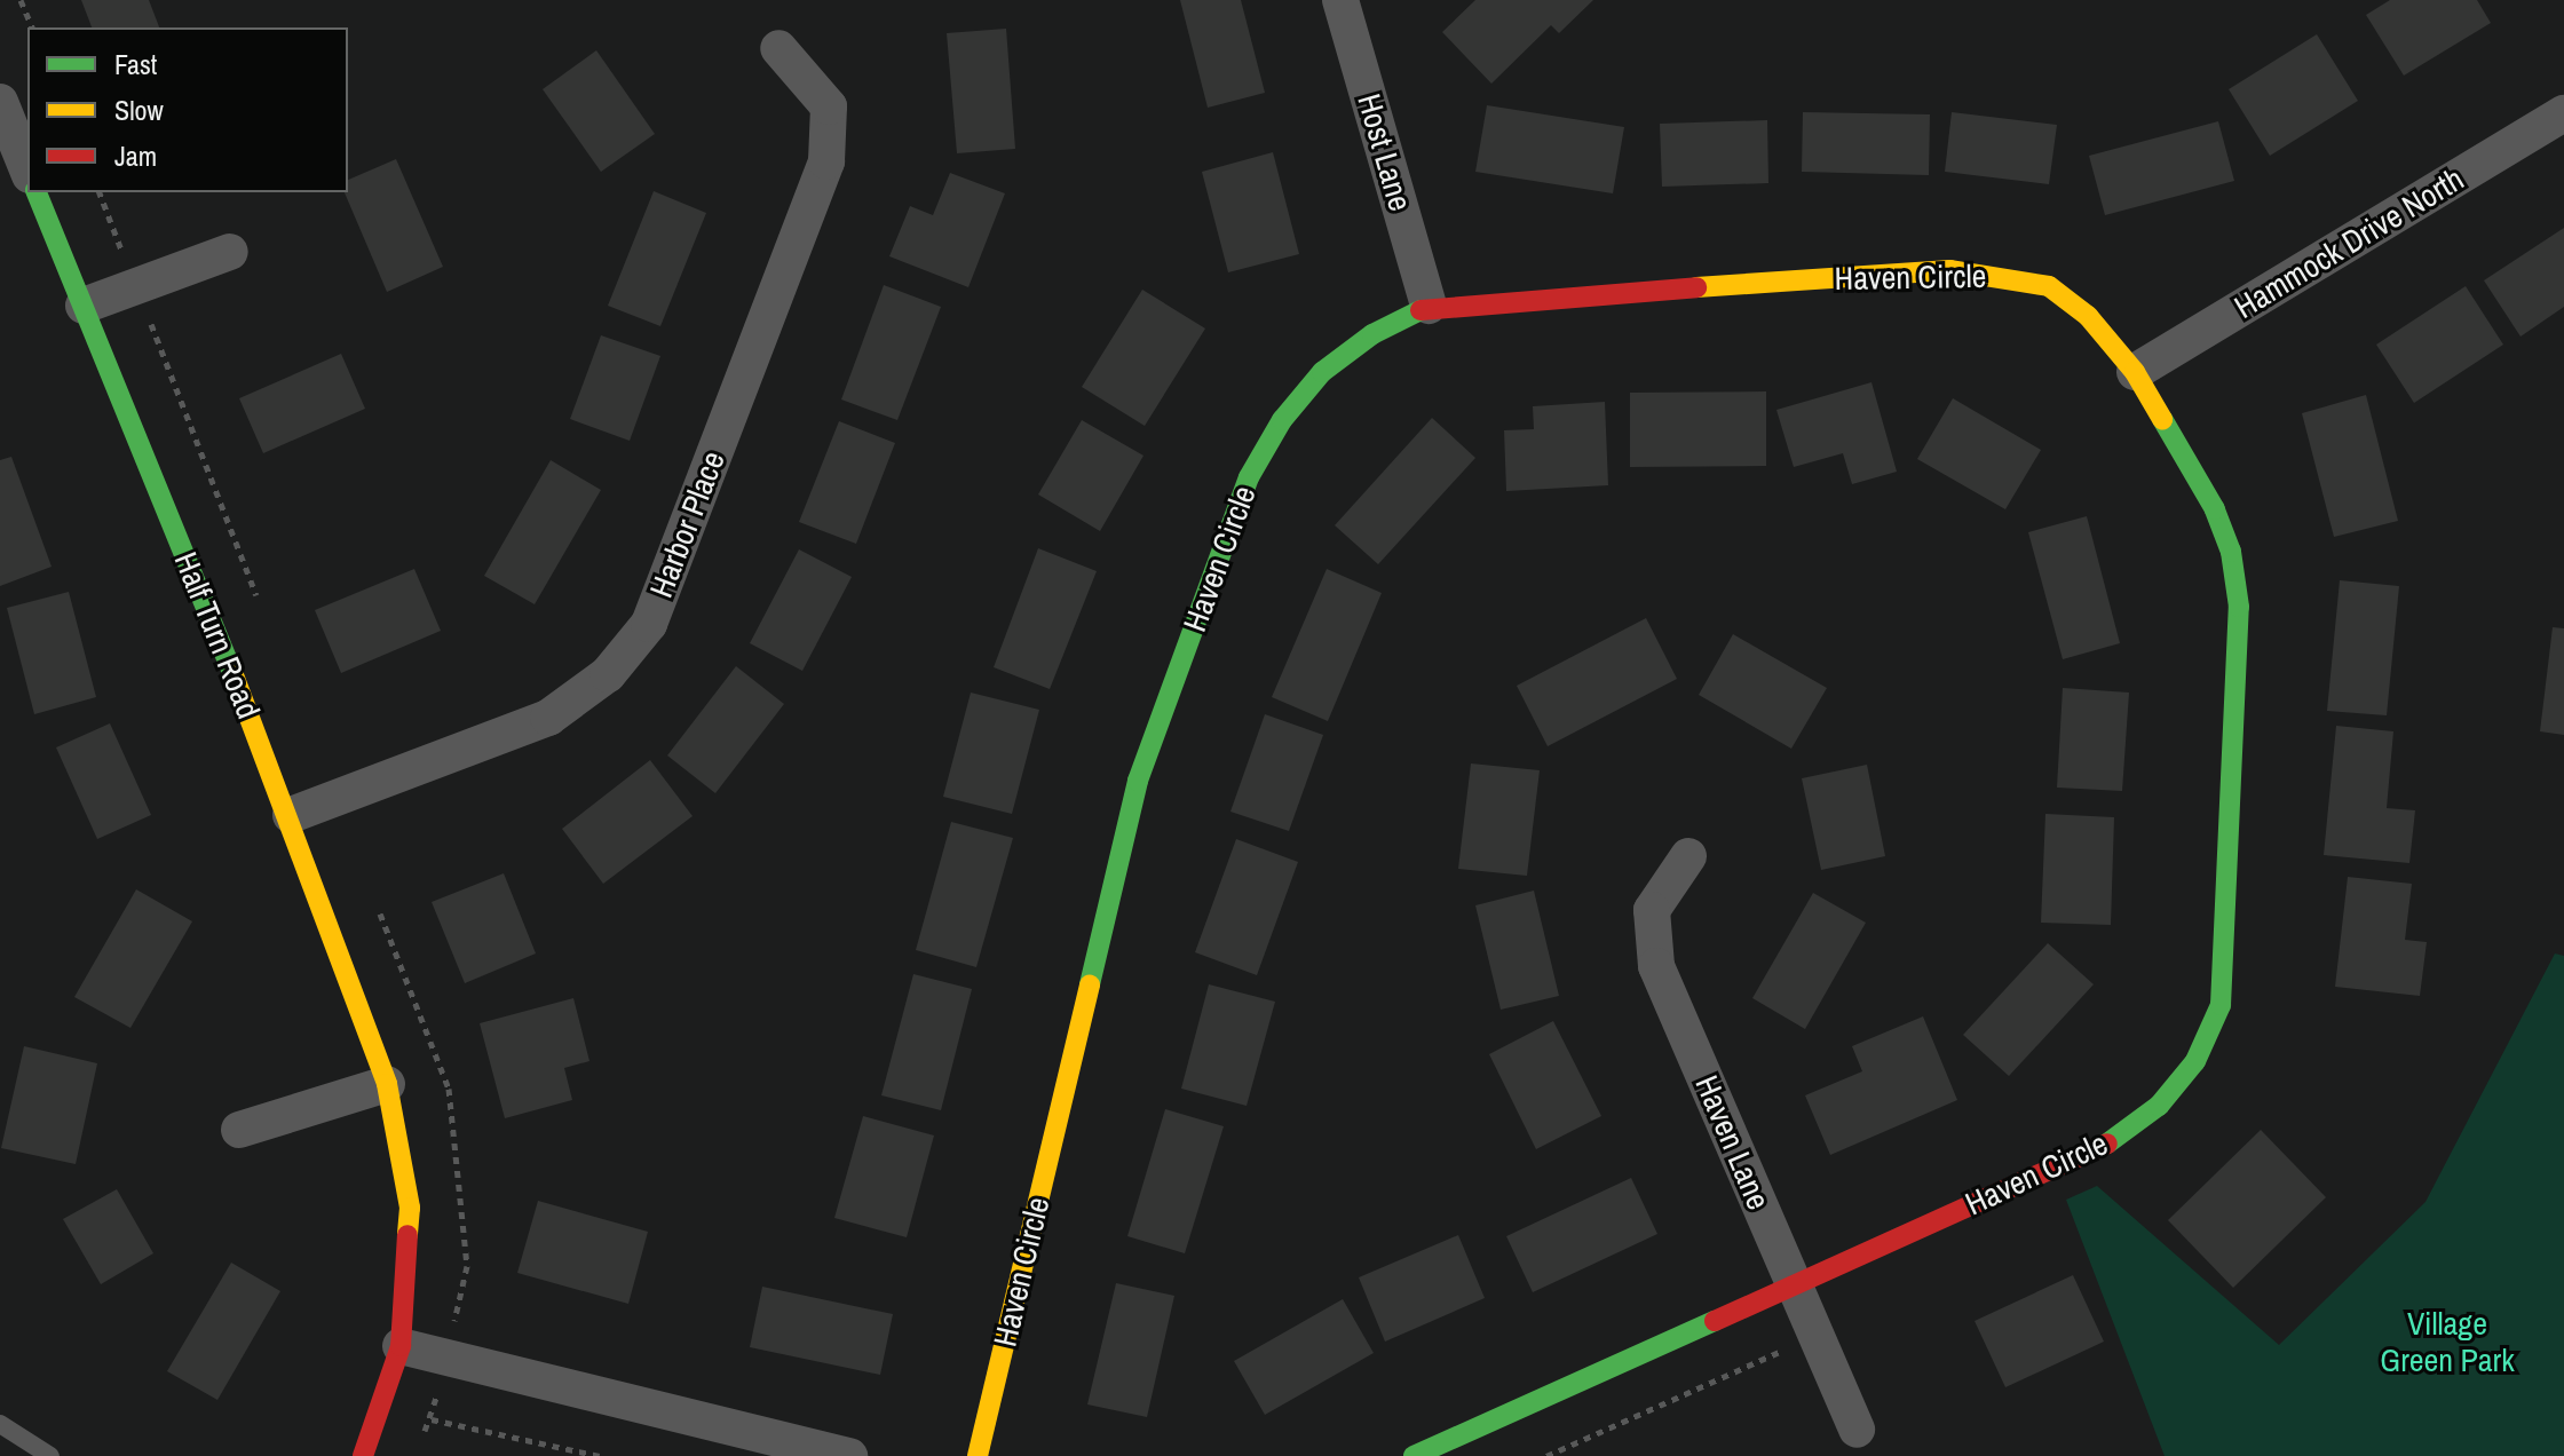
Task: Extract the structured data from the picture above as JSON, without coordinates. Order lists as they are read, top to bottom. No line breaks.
{"streets":{"street":["Host Lane","Hammock Drive North","Haven Circle","Harbor Place","Half Turn Road","Haven Lane"]},"crossings":[["Host Lane","Haven Circle"],["Hammock Drive North","Haven Circle"],["Haven Circle","Haven Lane"],["Harbor Place","Half Turn Road"]],"parks":["Village Green Park"],"legend":["Fast","Slow","Jam"]}
